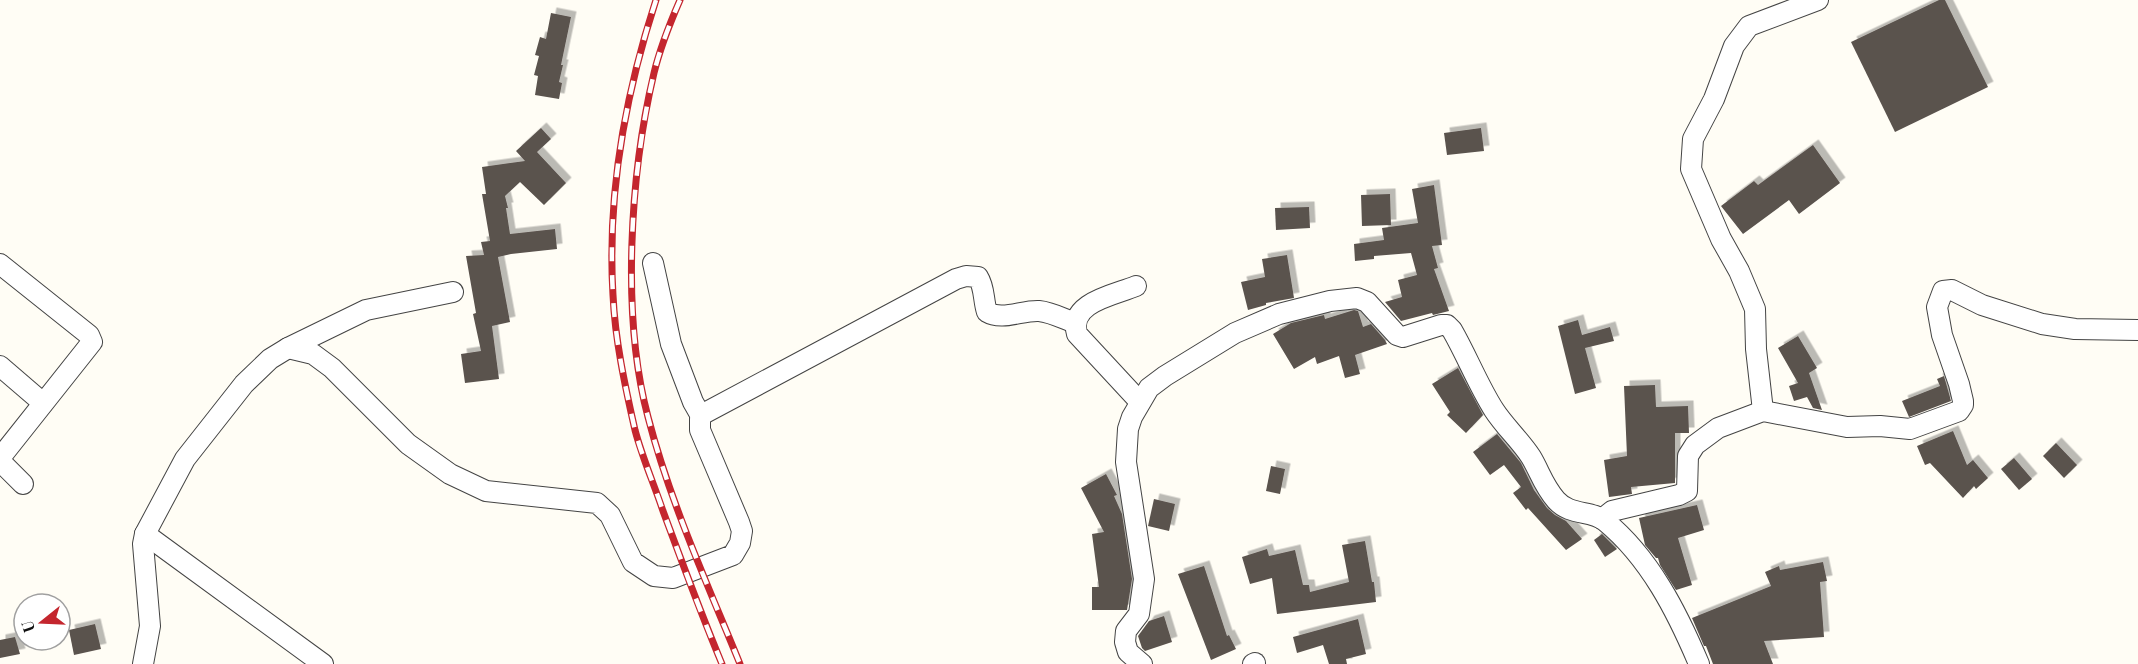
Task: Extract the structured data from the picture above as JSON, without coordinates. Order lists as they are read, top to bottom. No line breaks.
{"north":"left"}
